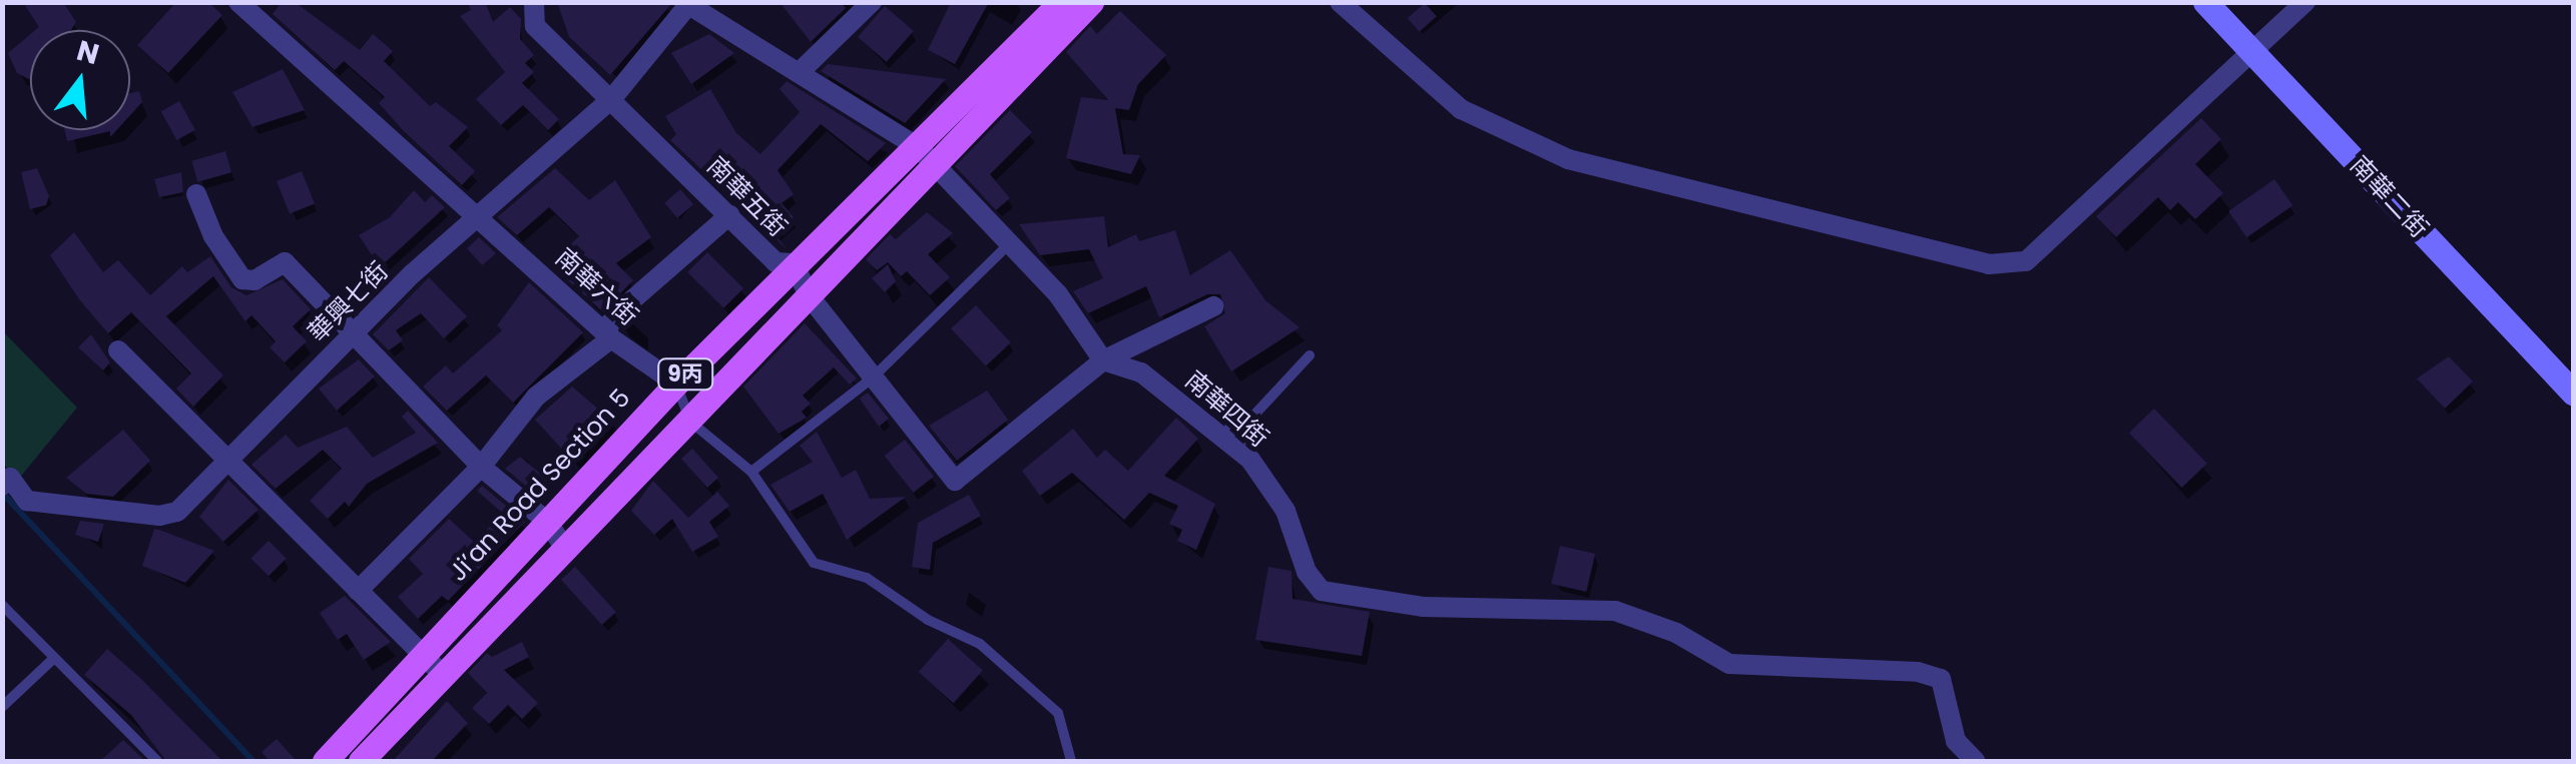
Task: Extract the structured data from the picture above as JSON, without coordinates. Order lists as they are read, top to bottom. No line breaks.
{"streets":{"main road":["9丙","Ji’an Road Section 5"],"street":["南華五街","南華二街","南華六街","華興七街","南華四街"]},"crossings":[["南華五街","華興七街"],["南華五街","9丙"],["南華五街","南華四街"],["南華五街","Ji’an Road Section 5"],["南華六街","華興七街"],["南華六街","Ji’an Road Section 5"]],"north":"top"}
